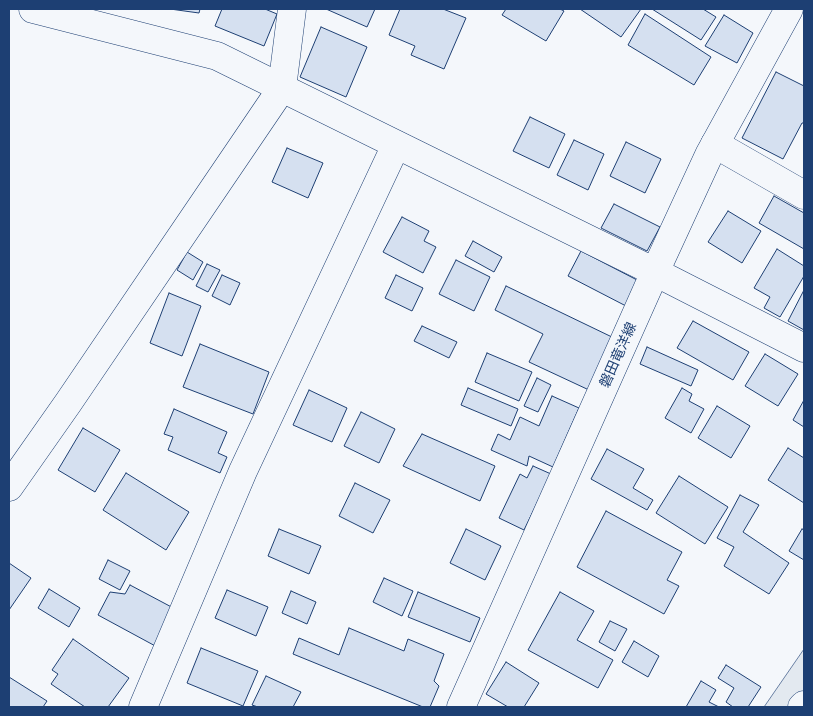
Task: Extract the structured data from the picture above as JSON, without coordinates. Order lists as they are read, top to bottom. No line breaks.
{"streets":{"street":["磐田竜洋線"]}}
